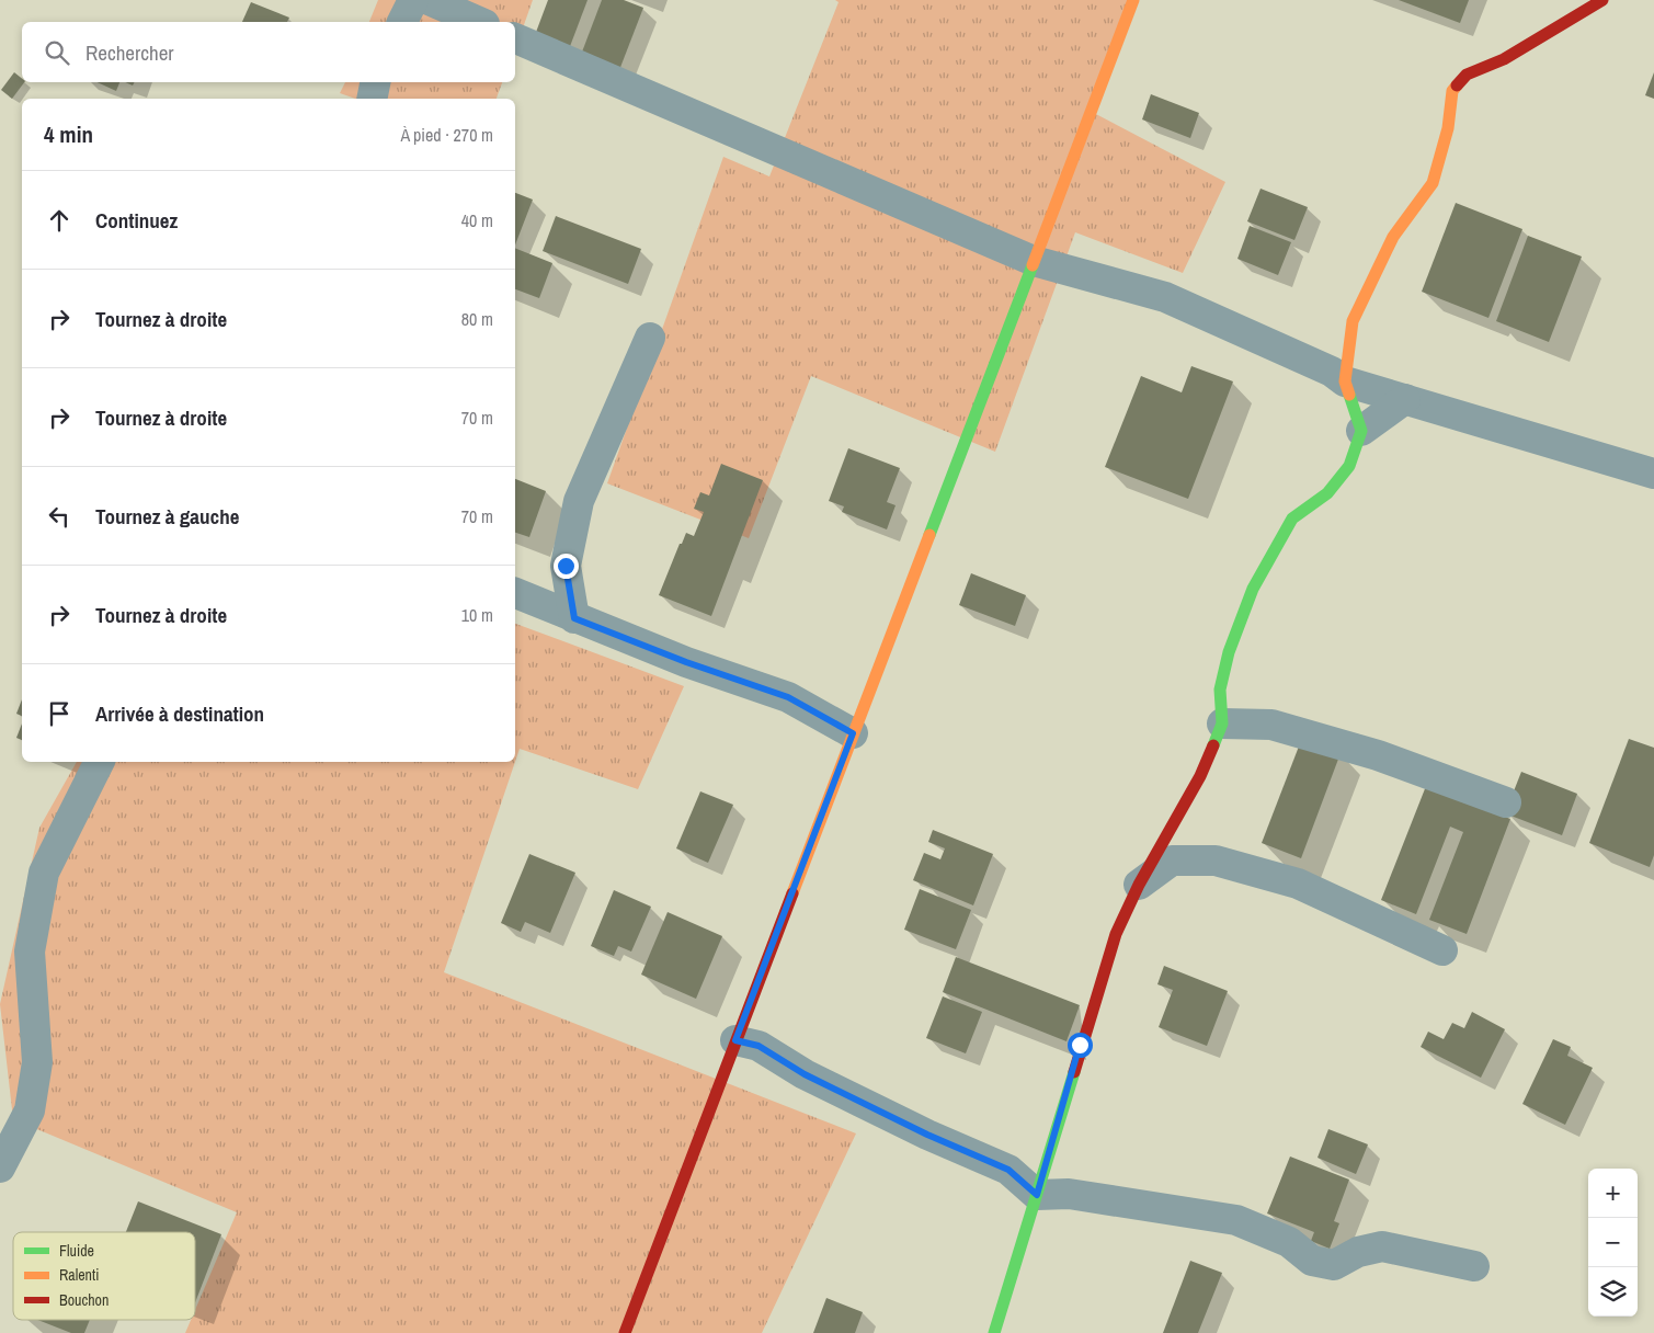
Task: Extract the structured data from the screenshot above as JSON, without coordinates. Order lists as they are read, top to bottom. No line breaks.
{"legend":["Fluide","Ralenti","Bouchon"],"page":{"search":"Rechercher","heading":["4 min","À pied · 270 m"],"list":[["Continuez","40 m"],["Tournez à droite","80 m"],["Tournez à droite","70 m"],["Tournez à gauche","70 m"],["Tournez à droite","10 m"],"Arrivée à destination"],"map_buttons":["+","−"]}}
